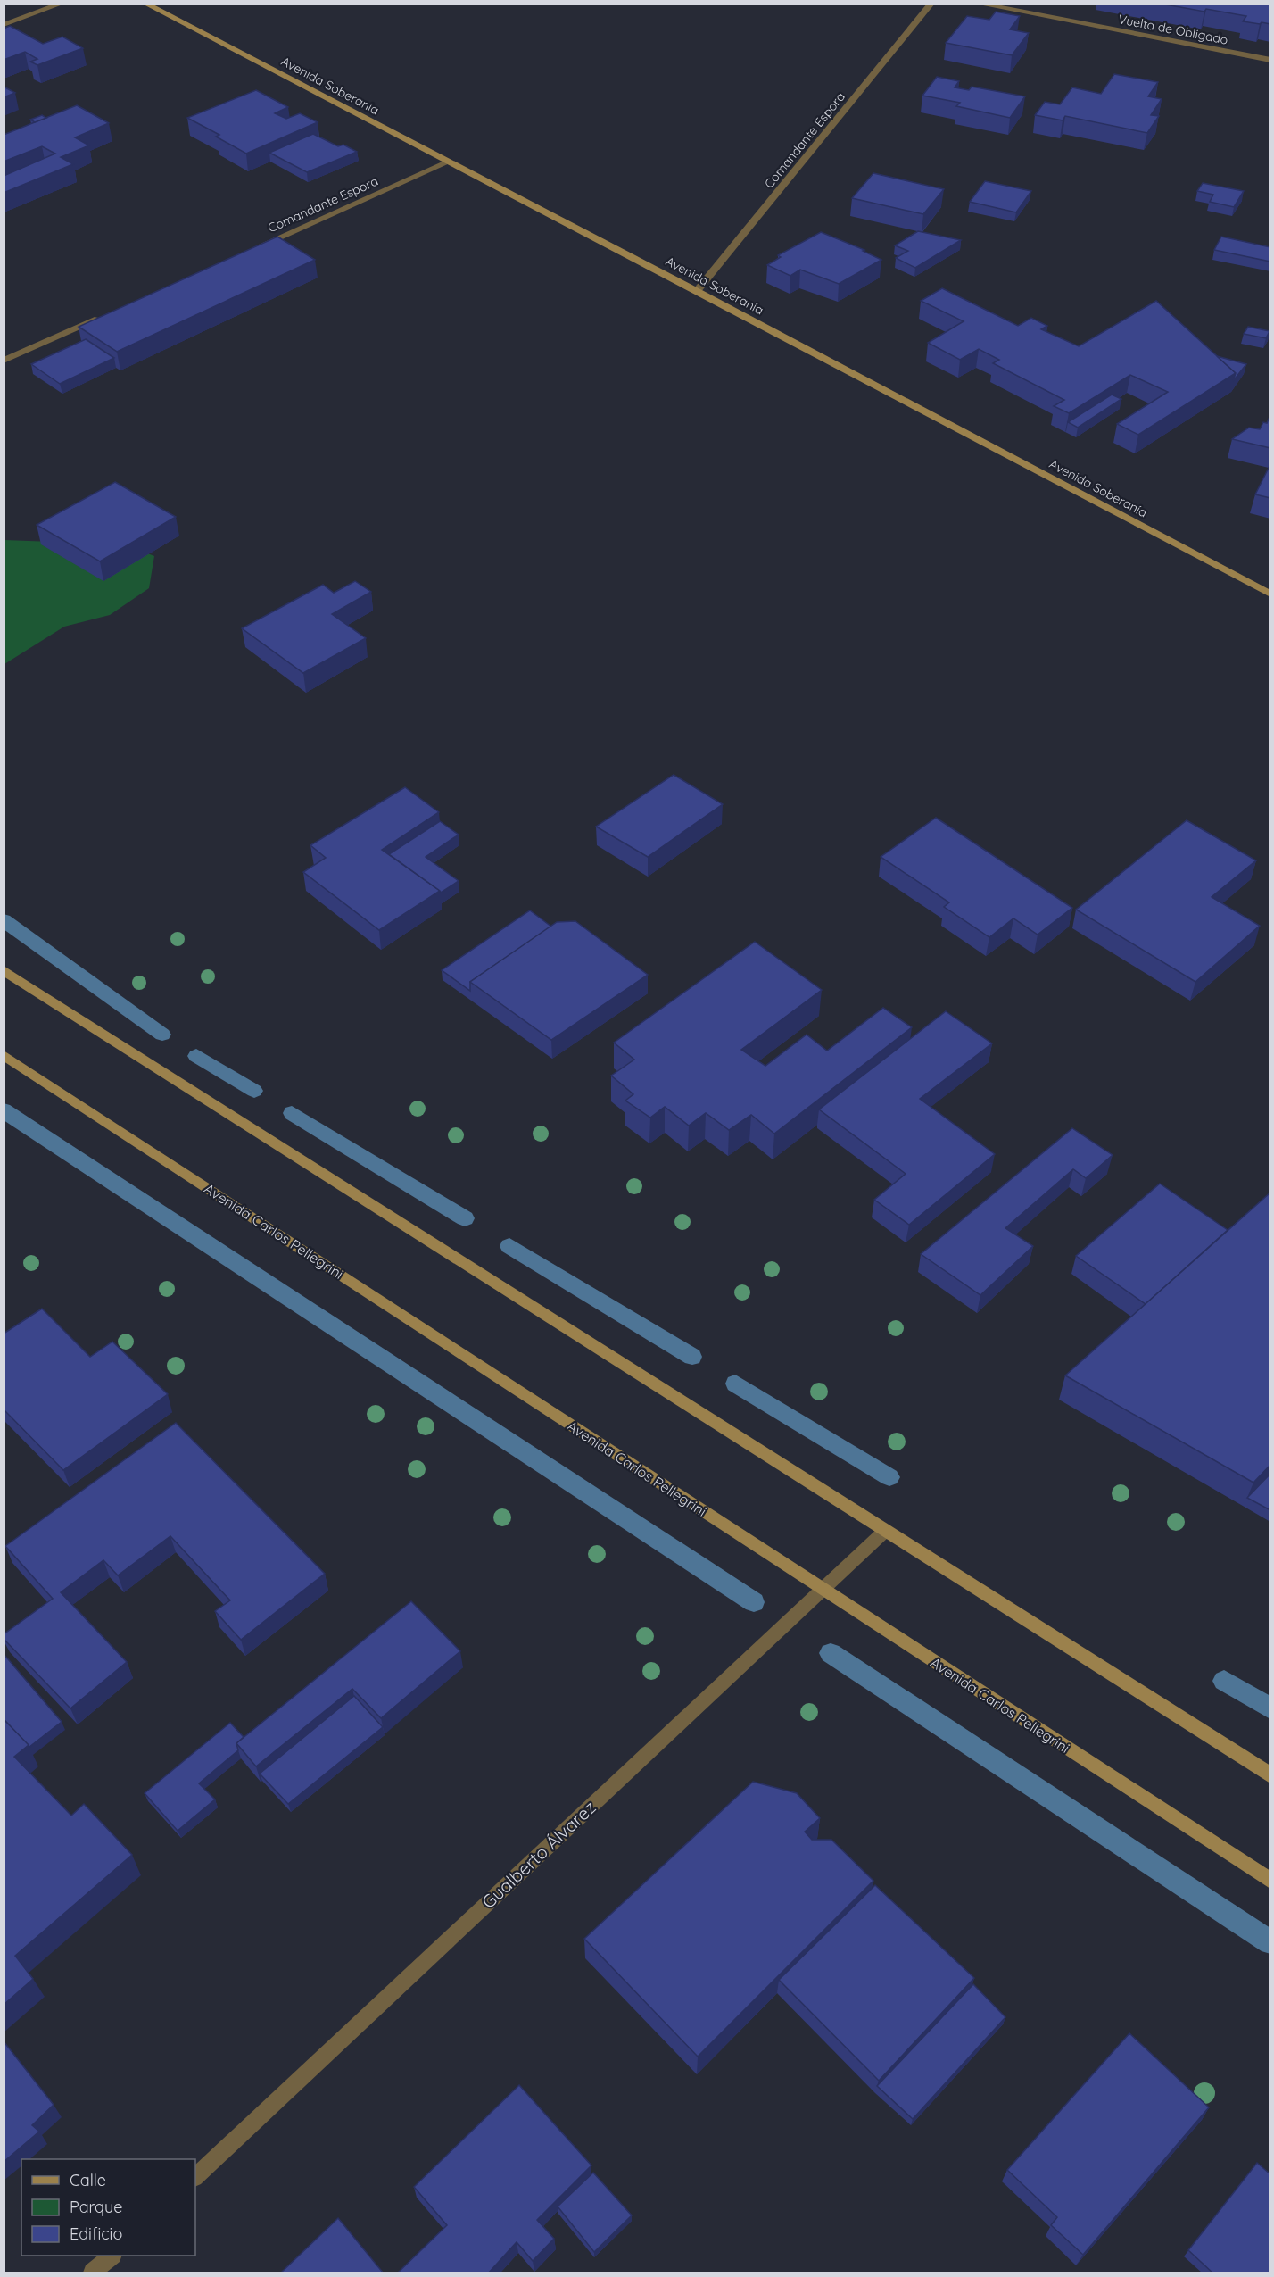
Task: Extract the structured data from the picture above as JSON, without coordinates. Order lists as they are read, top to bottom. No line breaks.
{"streets":{"main road":["Avenida Soberanía","Avenida Carlos Pellegrini"],"street":["Vuelta de Obligado","Comandante Espora","Gualberto Álvarez"]},"crossings":[["Avenida Soberanía","Comandante Espora"],["Avenida Carlos Pellegrini","Gualberto Álvarez"]],"legend":["Calle","Parque","Edificio"]}
